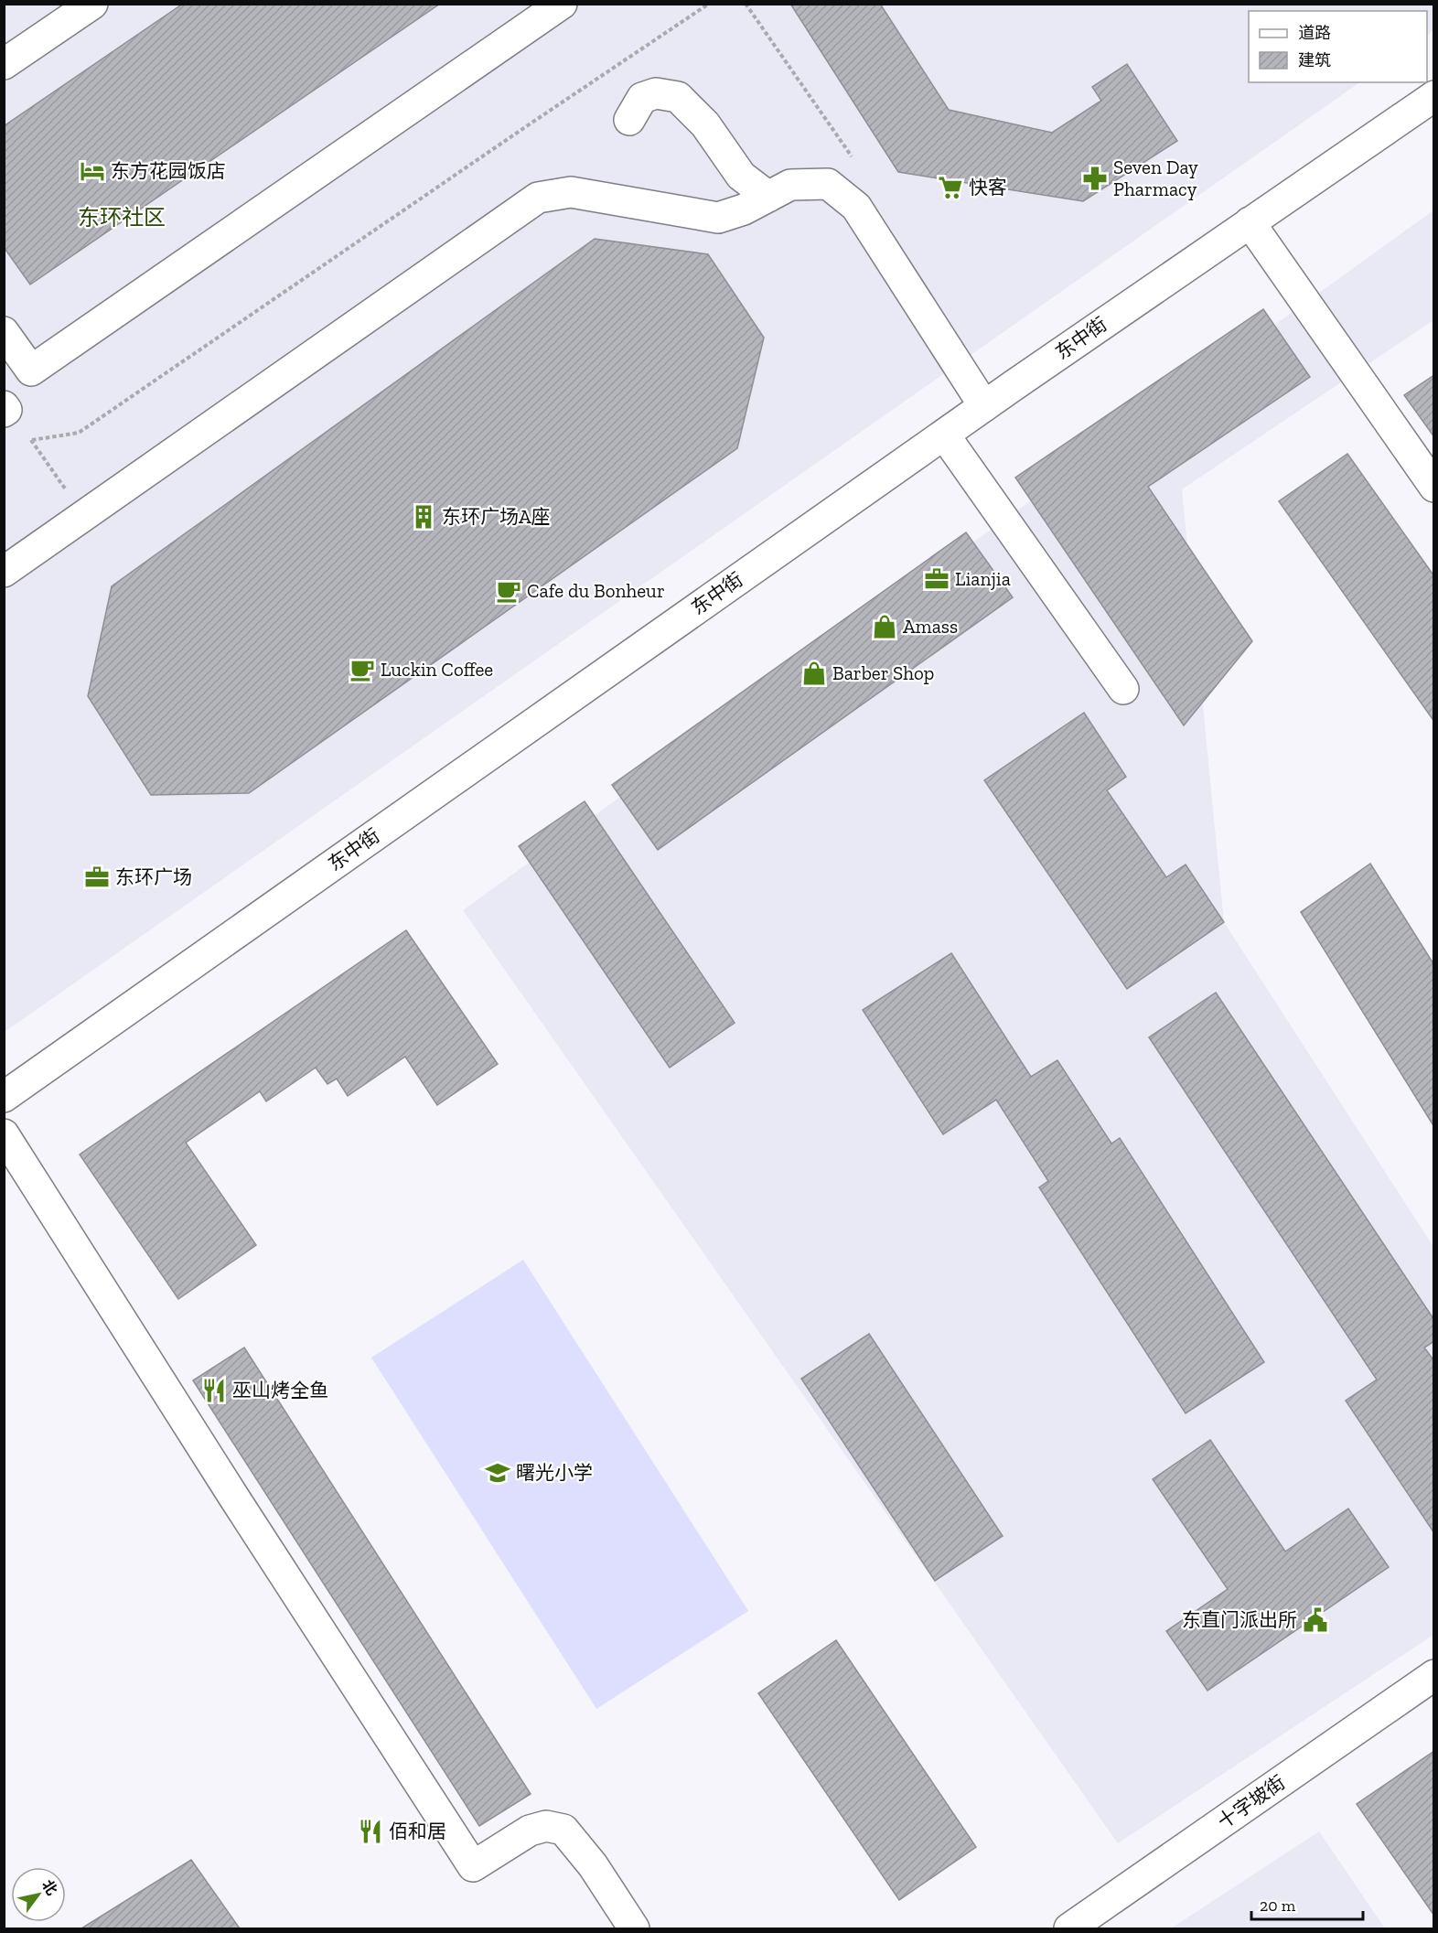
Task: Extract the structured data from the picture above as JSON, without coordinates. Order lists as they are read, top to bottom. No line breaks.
{"streets":{"street":["东中街","十字坡街"]},"districts":["东环社区"],"places":{"hotel":["东方花园饭店"],"pharmacy":["Seven Day Pharmacy"],"supermarket":["快客"],"building":["东环广场A座"],"office":["Lianjia","东环广场"],"cafe":["Cafe du Bonheur","Luckin Coffee"],"shop":["Amass","Barber Shop"],"restaurant":["巫山烤全鱼","佰和居"],"school or university":["曙光小学"],"public building":["东直门派出所"]},"legend":["道路","建筑"],"scale_bar":"20 m","north":"top right"}
